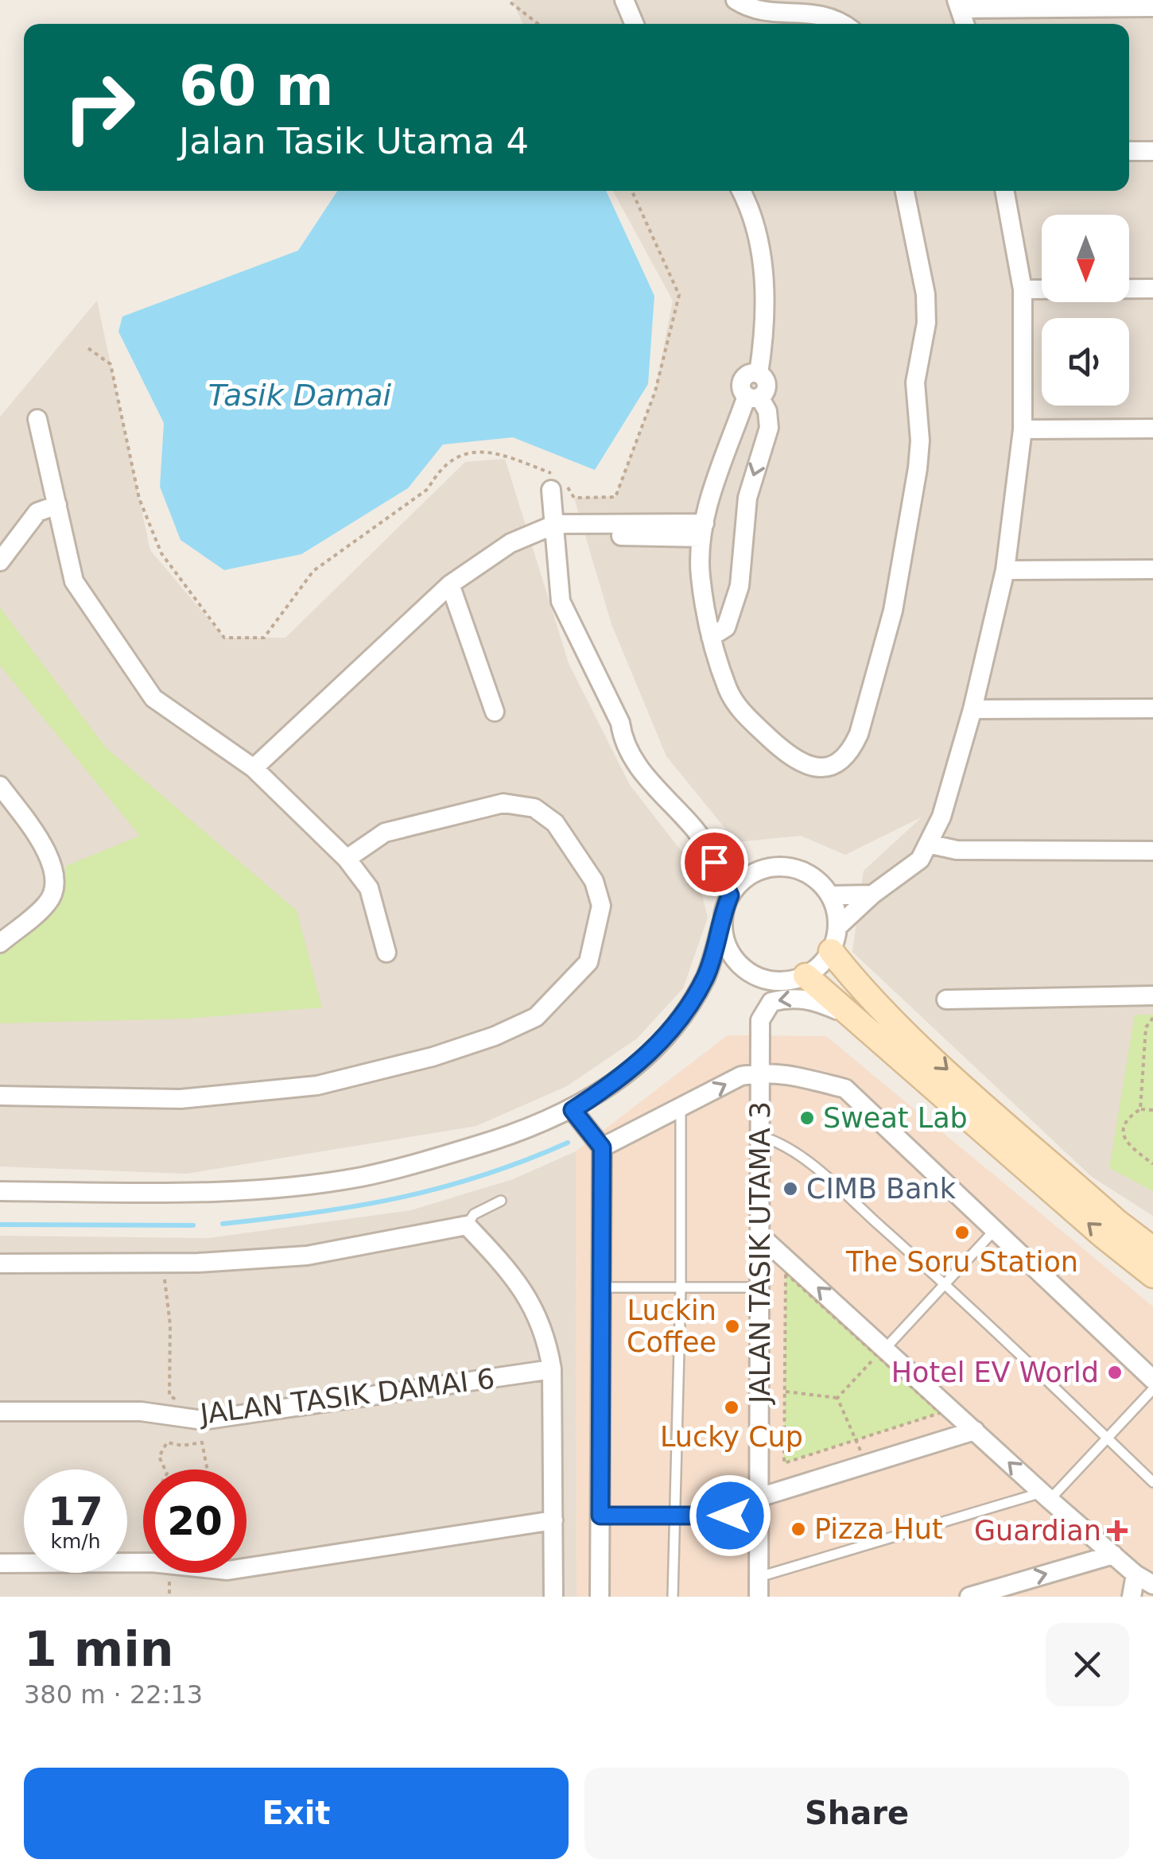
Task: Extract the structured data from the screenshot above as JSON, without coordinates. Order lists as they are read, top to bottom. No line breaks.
{"streets":{"street":["JALAN TASIK UTAMA 3","JALAN TASIK DAMAI 6"]},"water":["Tasik Damai"],"places":{"other":["Sweat Lab","CIMB Bank","The Soru Station","Luckin Coffee","Hotel EV World","Lucky Cup","Pizza Hut"],"health":["Guardian"]},"north":"bottom","page":{"turn":["60 m","Jalan Tasik Utama 4"],"speed":"17 km/h","limit":"20","heading":["1 min","380 m · 22:13"],"buttons":["Exit","Share"]}}
